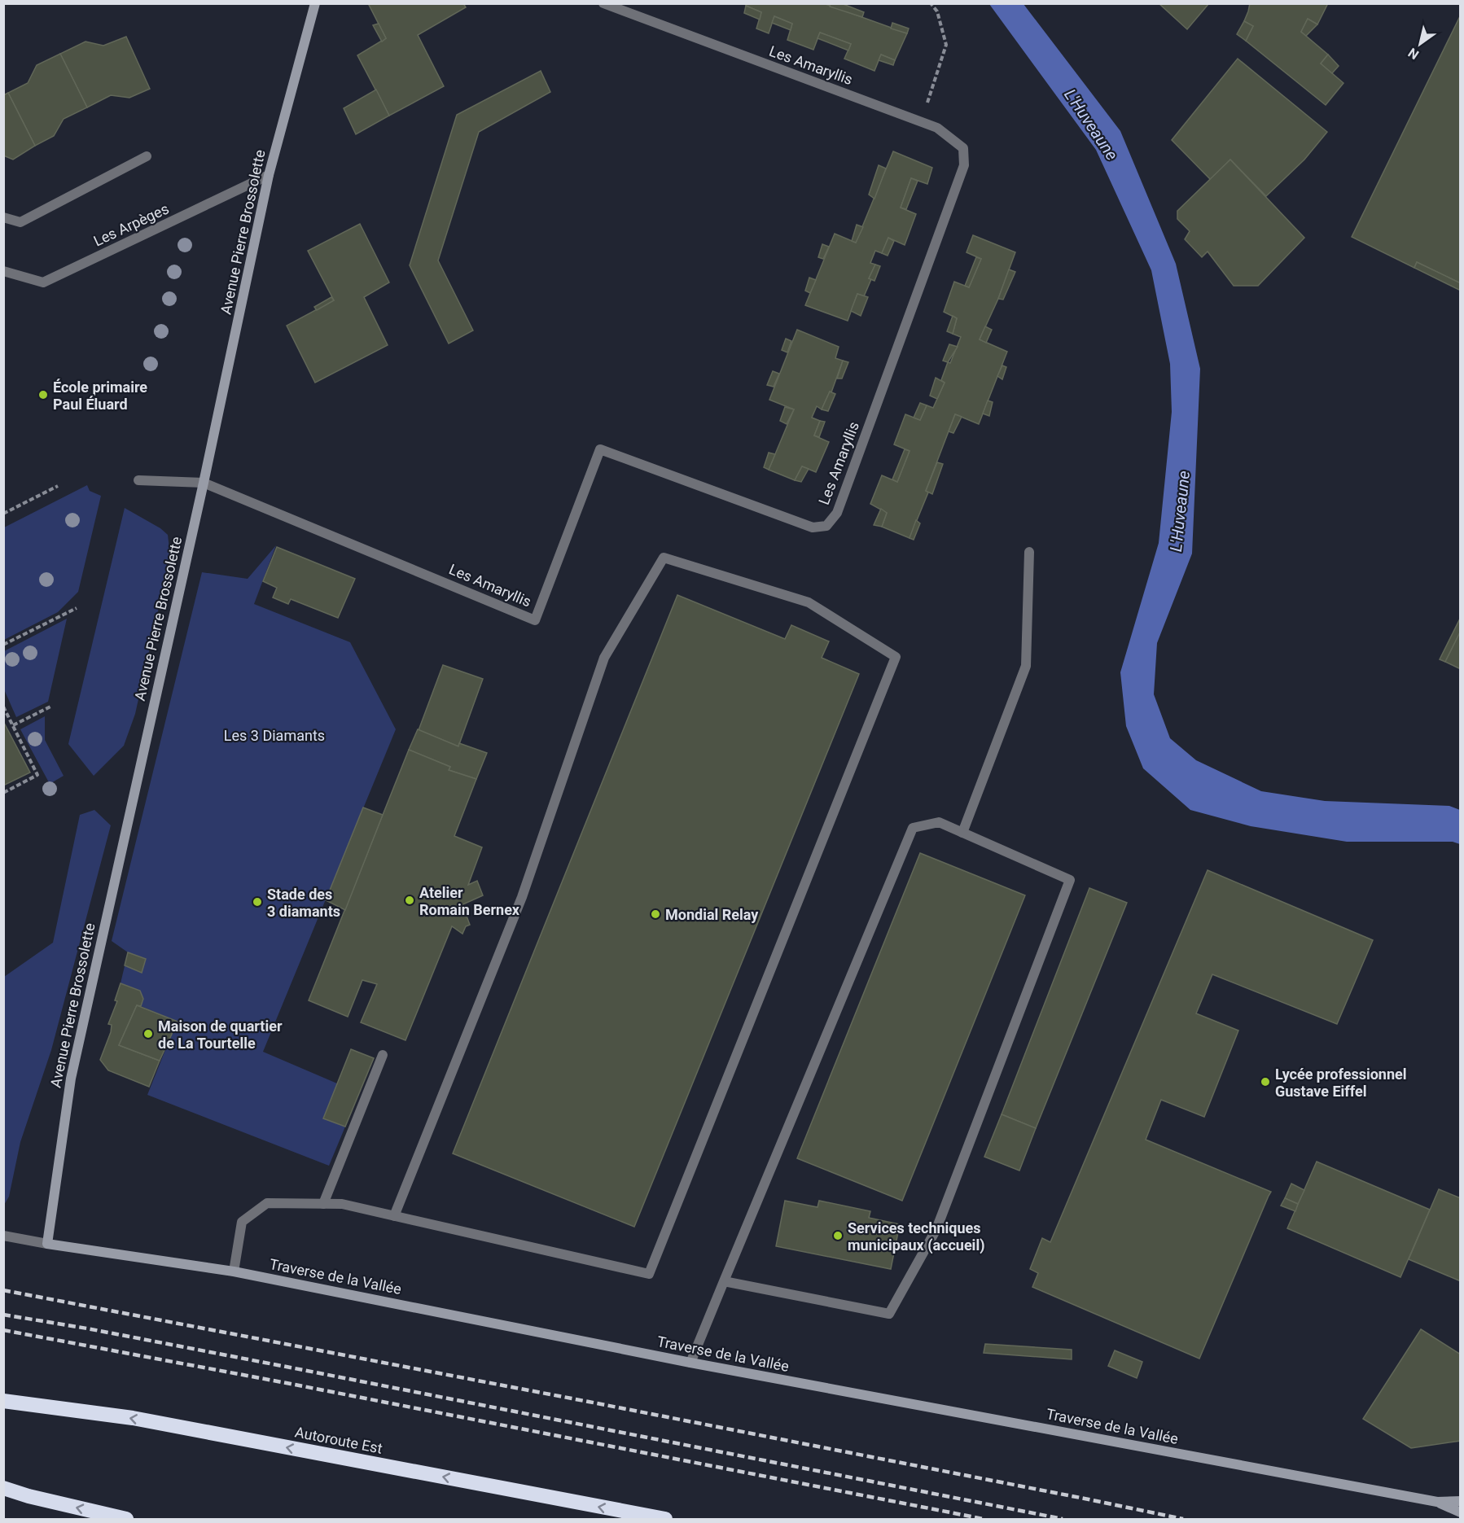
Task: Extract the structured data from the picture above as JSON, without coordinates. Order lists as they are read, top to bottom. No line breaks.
{"streets":{"highway":["Autoroute Est"],"street":["Les Amaryllis","Les Arpèges","Avenue Pierre Brossolette","Traverse de la Vallée"]},"crossings":[["Les Amaryllis","Avenue Pierre Brossolette"],["Les Arpèges","Avenue Pierre Brossolette"],["Avenue Pierre Brossolette","Traverse de la Vallée"]],"one_way":["Autoroute Est"],"water":["L'Huveaune"],"parks":["Les 3 Diamants"],"places":["École primaire Paul Éluard","Atelier Romain Bernex","Stade des 3 diamants","Mondial Relay","Maison de quartier de La Tourtelle","Lycée professionnel Gustave Eiffel","Services techniques municipaux (accueil)"],"north":"bottom left"}
